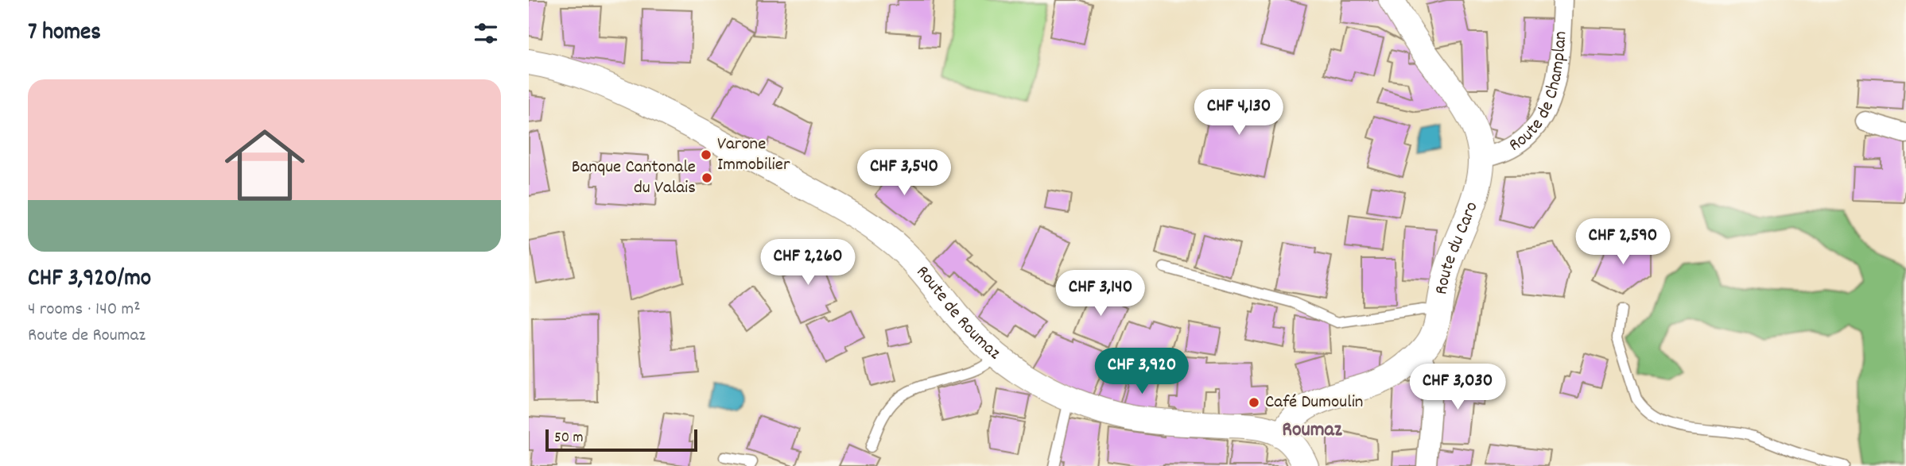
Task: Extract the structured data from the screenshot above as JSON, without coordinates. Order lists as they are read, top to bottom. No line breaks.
{"streets":{"street":["Route de Champlan","Route du Caro","Route de Roumaz"]},"crossings":[["Route de Champlan","Route du Caro"],["Route du Caro","Route de Roumaz"]],"districts":["Roumaz"],"places":["Varone Immobilier","Banque Cantonale du Valais","Café Dumoulin"],"scale_bar":"50 m","page":{"heading":"7 homes","list":[{"name":"CHF 3,920/mo","note":"4 rooms · 140 m² · Route de Roumaz"}],"price":["CHF 4,130","CHF 3,540","CHF 2,590","CHF 2,260","CHF 3,140","CHF 3,920","CHF 3,030"],"scale":"50 m"}}
